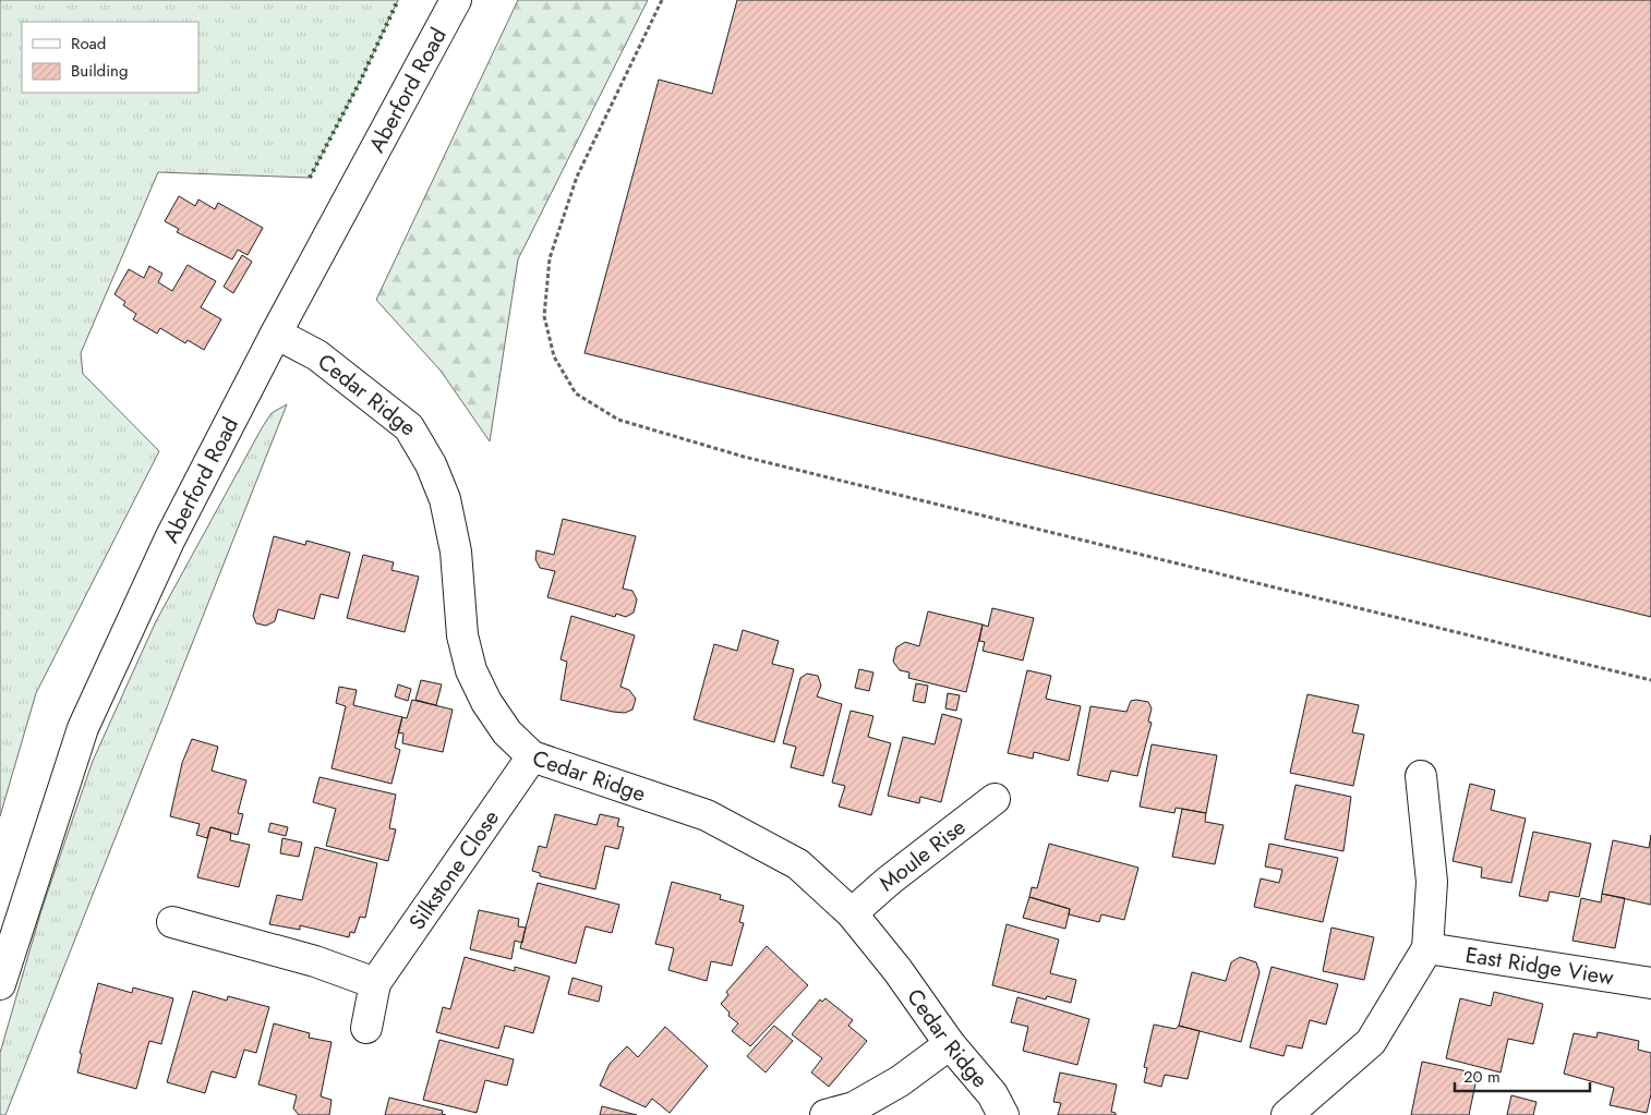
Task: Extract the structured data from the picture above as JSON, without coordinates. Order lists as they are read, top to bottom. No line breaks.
{"streets":{"street":["Aberford Road","Cedar Ridge","Moule Rise","Silkstone Close","East Ridge View"]},"crossings":[["Aberford Road","Cedar Ridge"],["Cedar Ridge","Moule Rise"],["Cedar Ridge","Silkstone Close"]],"legend":["Road","Building"],"scale_bar":"20 m"}
